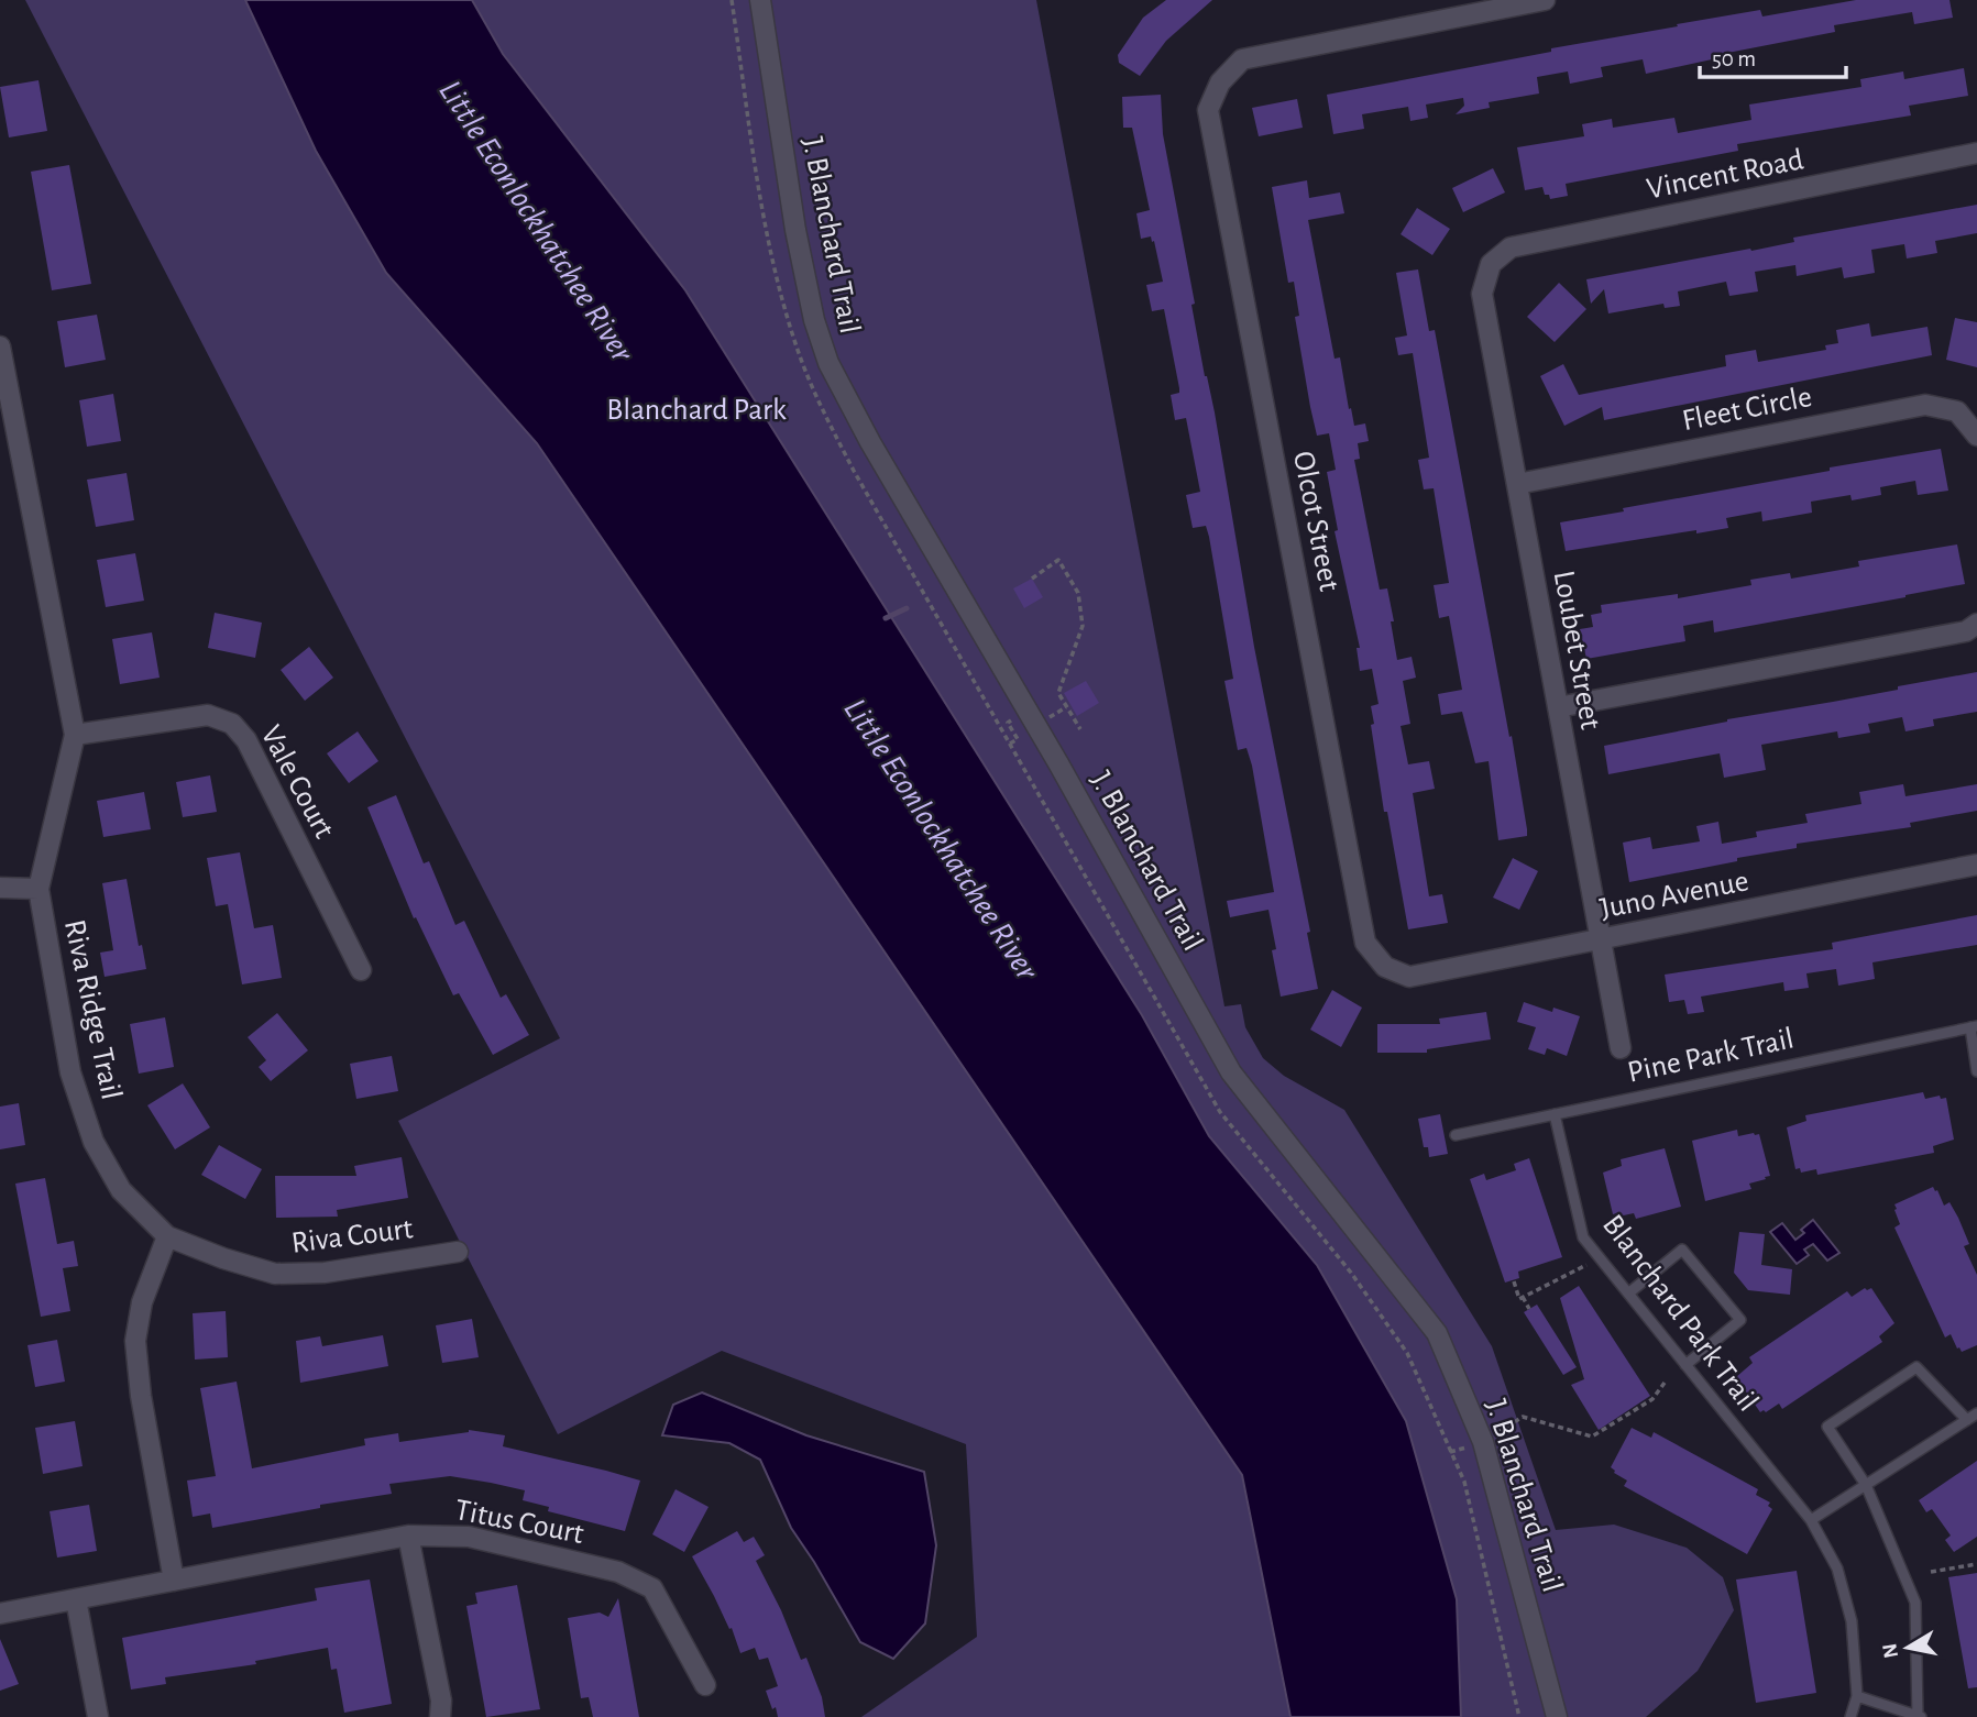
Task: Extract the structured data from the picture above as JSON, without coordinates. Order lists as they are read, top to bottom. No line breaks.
{"streets":{"street":["Vincent Road","J. Blanchard Trail","Fleet Circle","Olcot Street","Loubet Street","Vale Court","Juno Avenue","Riva Ridge Trail","Riva Court","Titus Court"],"lane":["Pine Park Trail","Blanchard Park Trail"]},"crossings":[["Vincent Road","Loubet Street"],["Fleet Circle","Loubet Street"],["Olcot Street","Juno Avenue"],["Loubet Street","Juno Avenue"],["Vale Court","Riva Ridge Trail"],["Riva Ridge Trail","Riva Court"],["Pine Park Trail","Blanchard Park Trail"]],"water":["Little Econlockhatchee River"],"parks":["Blanchard Park"],"scale_bar":"50 m","north":"left"}
